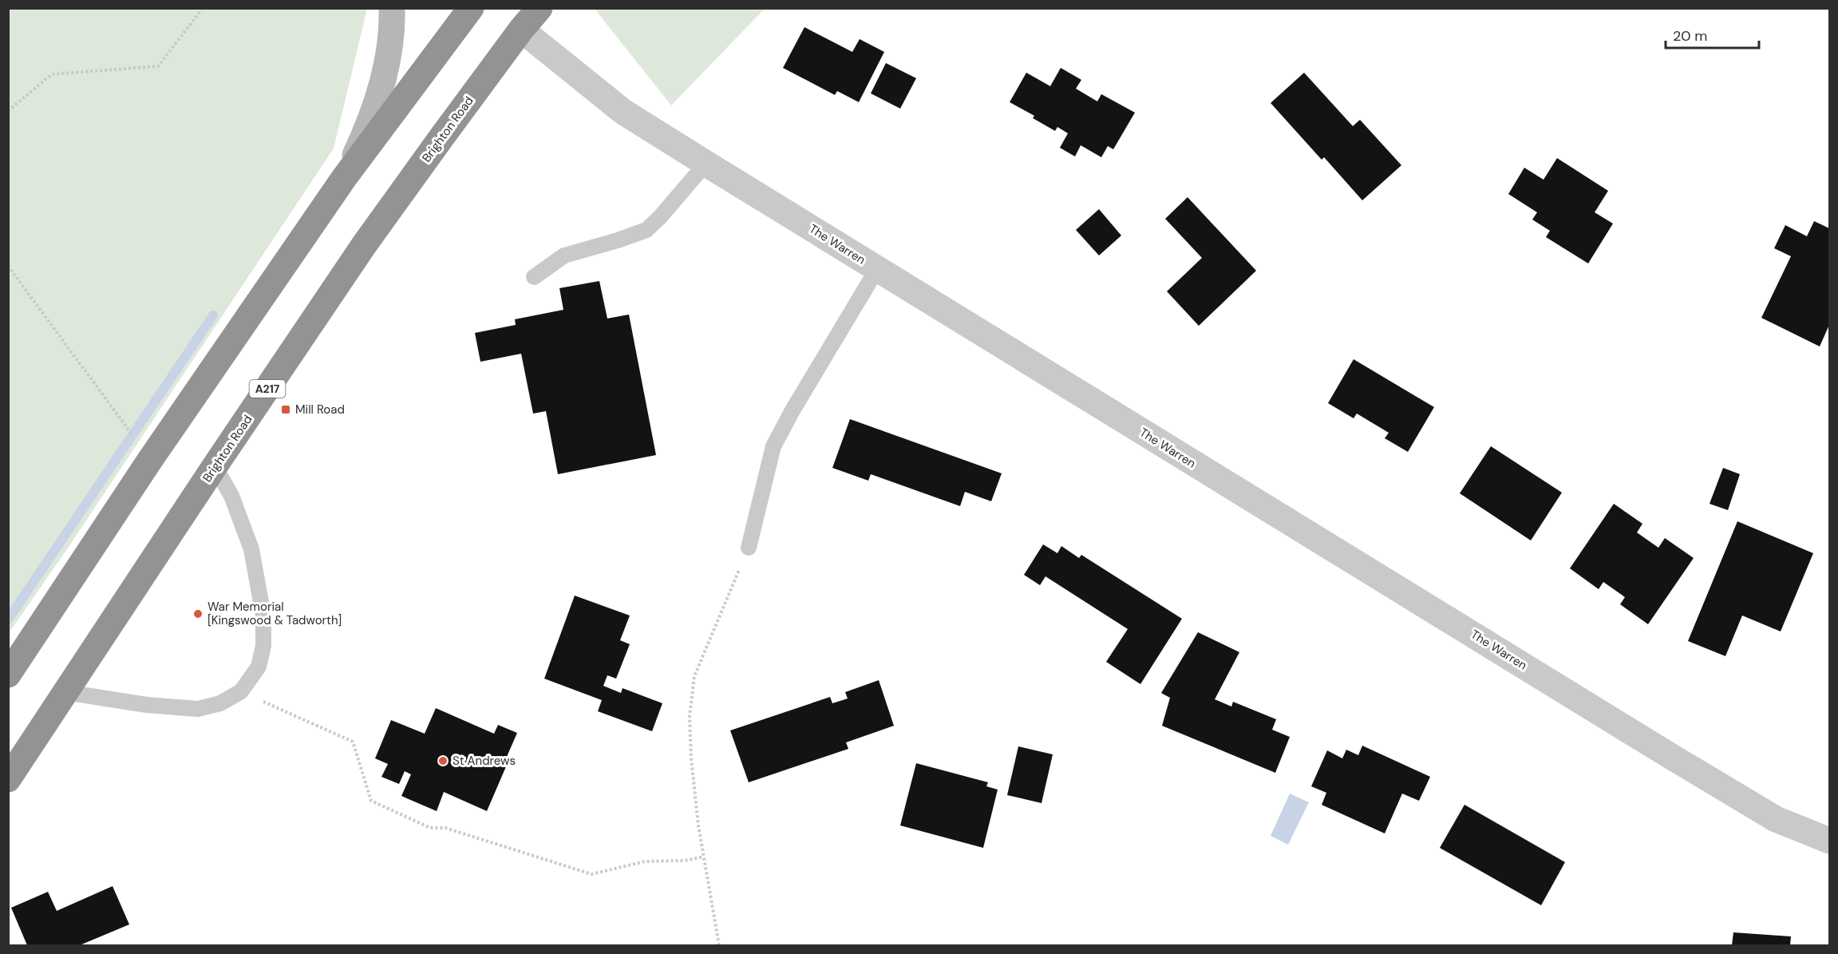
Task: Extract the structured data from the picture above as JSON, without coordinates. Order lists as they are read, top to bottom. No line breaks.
{"streets":{"highway":["Brighton Road","A217"],"street":["The Warren"]},"crossings":[["Brighton Road","The Warren"]],"places":{"transit":["Mill Road"],"other":["War Memorial [Kingswood & Tadworth]","St Andrews"]},"scale_bar":"20 m"}
